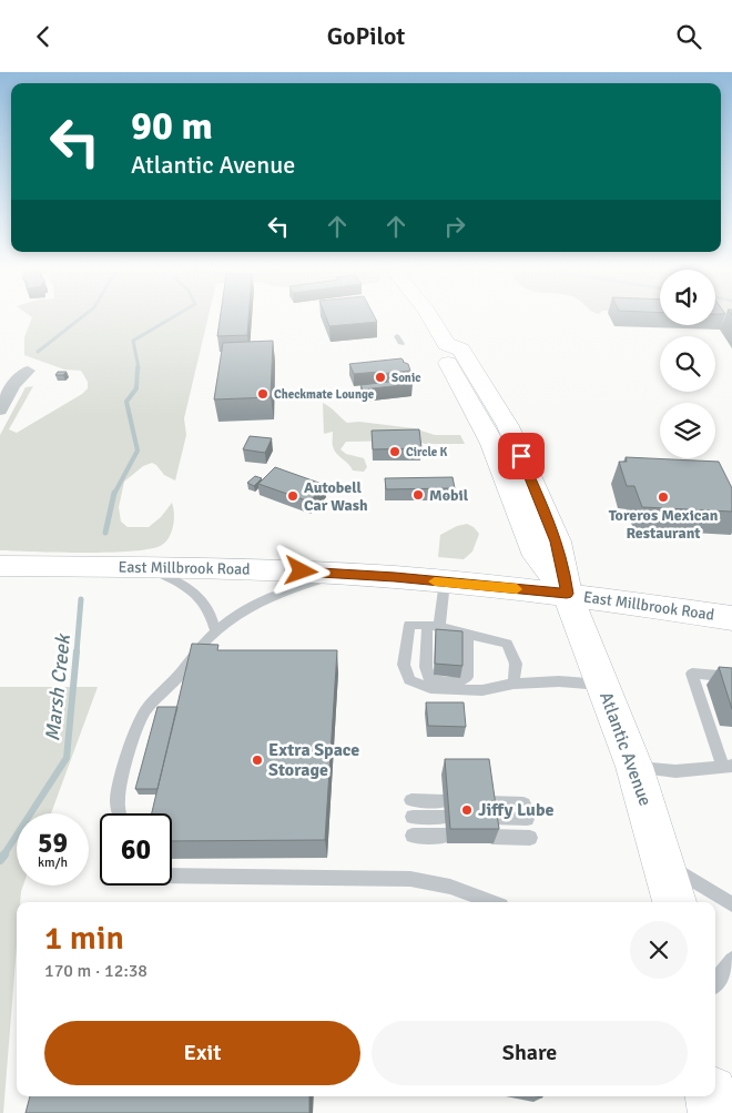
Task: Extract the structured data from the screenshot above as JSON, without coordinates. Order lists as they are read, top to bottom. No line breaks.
{"streets":{"main road":["East Millbrook Road","Atlantic Avenue"]},"crossings":[["East Millbrook Road","Atlantic Avenue"]],"water":["Marsh Creek"],"places":["Sonic","Checkmate Lounge","Circle K","Mobil","Autobell Car Wash","Toreros Mexican Restaurant","Extra Space Storage","Jiffy Lube"],"page":{"header":"GoPilot","turn":["90 m","Atlantic Avenue"],"speed":"59 km/h","limit":"60","heading":["1 min","170 m · 12:38"],"buttons":["Exit","Share"]}}
